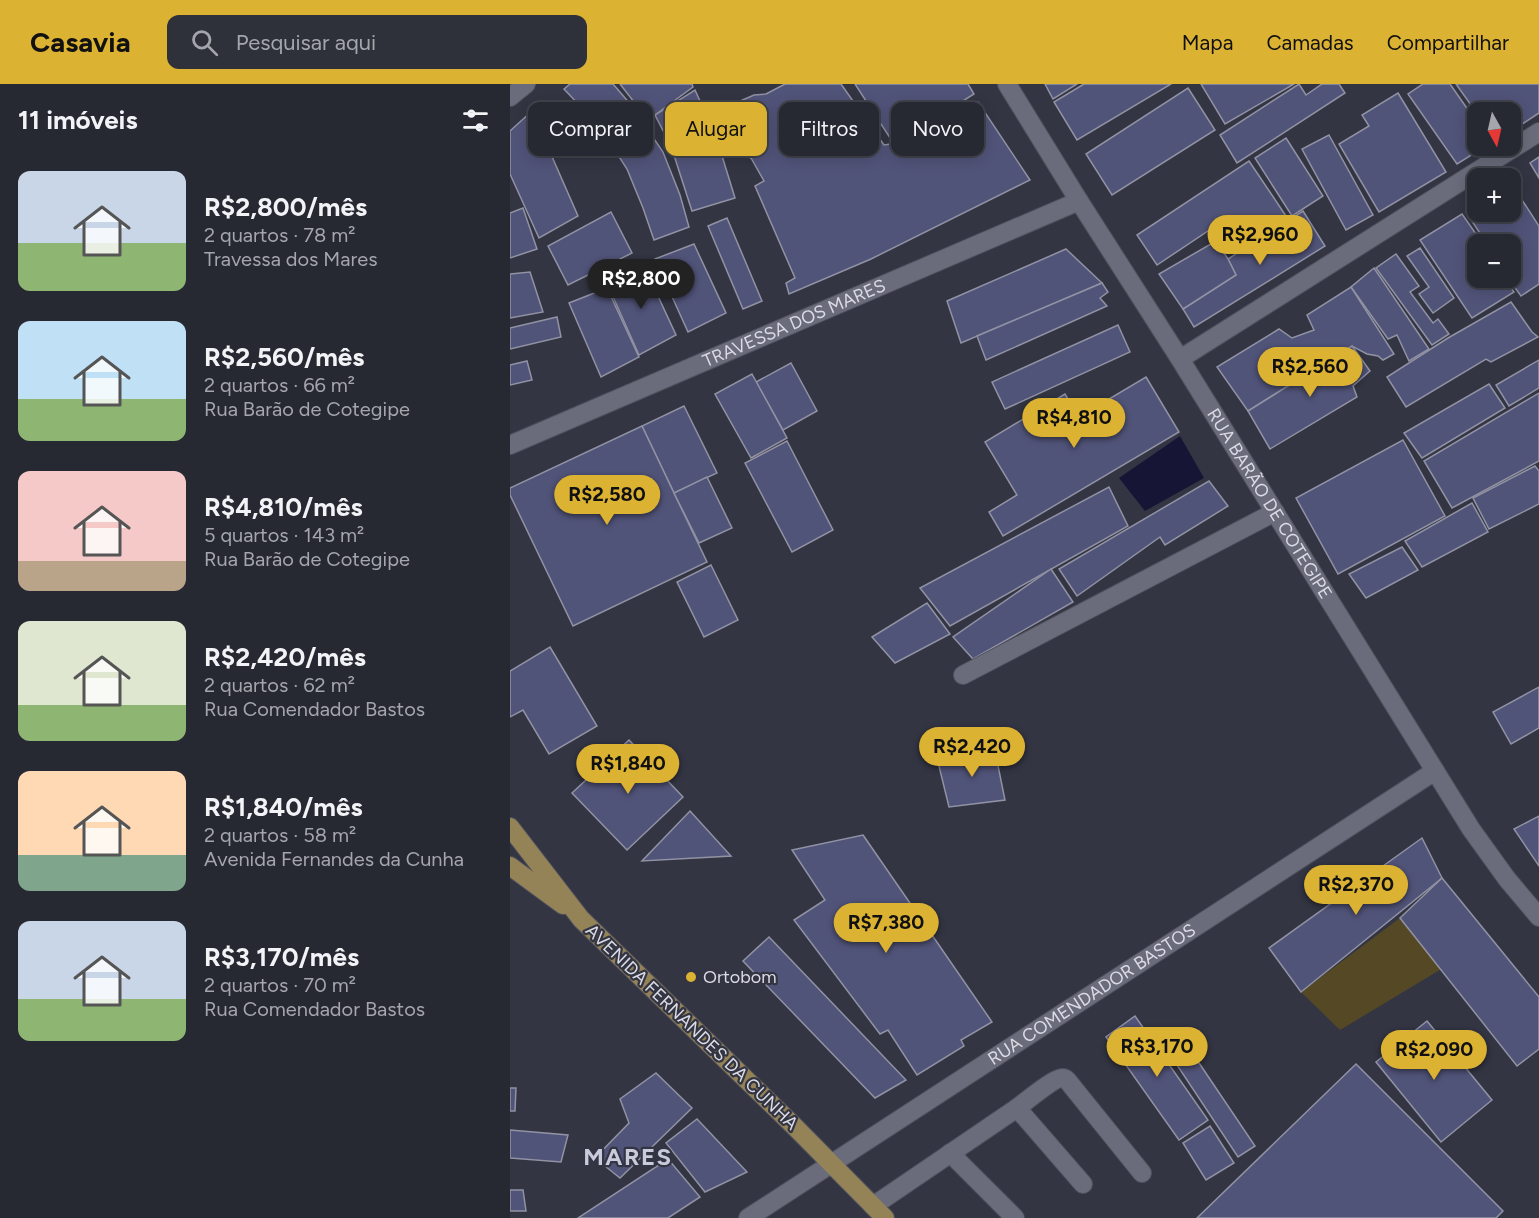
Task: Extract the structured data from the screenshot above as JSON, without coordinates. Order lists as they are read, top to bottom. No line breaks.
{"streets":{"main road":["AVENIDA FERNANDES DA CUNHA"],"street":["TRAVESSA DOS MARES","RUA BARÃO DE COTEGIPE","RUA COMENDADOR BASTOS"]},"crossings":[["TRAVESSA DOS MARES","RUA BARÃO DE COTEGIPE"],["RUA BARÃO DE COTEGIPE","RUA COMENDADOR BASTOS"],["RUA COMENDADOR BASTOS","AVENIDA FERNANDES DA CUNHA"]],"districts":["MARES"],"places":["Ortobom"],"north":"bottom","page":{"header":"Casavia","search":"Pesquisar aqui","nav":["Mapa","Camadas","Compartilhar"],"heading":"11 imóveis","map_buttons":["+","−"],"chip":["Comprar","Alugar","Filtros","Novo"],"list":[{"name":"R$2,800/mês","note":"2 quartos · 78 m² · Travessa dos Mares"},{"name":"R$2,560/mês","note":"2 quartos · 66 m² · Rua Barão de Cotegipe"},{"name":"R$4,810/mês","note":"5 quartos · 143 m² · Rua Barão de Cotegipe"},{"name":"R$2,420/mês","note":"2 quartos · 62 m² · Rua Comendador Bastos"},{"name":"R$1,840/mês","note":"2 quartos · 58 m² · Avenida Fernandes da Cunha"},{"name":"R$3,170/mês","note":"2 quartos · 70 m² · Rua Comendador Bastos"}],"price":["R$2,960","R$2,800","R$2,560","R$4,810","R$2,580","R$2,420","R$1,840","R$2,370","R$7,380","R$3,170","R$2,090"]}}
